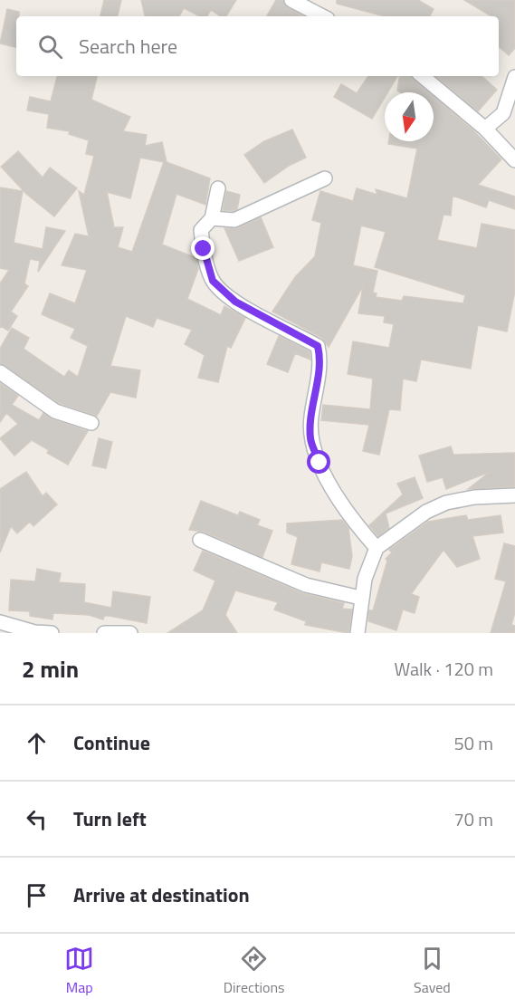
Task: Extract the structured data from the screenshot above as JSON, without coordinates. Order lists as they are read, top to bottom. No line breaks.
{"north":"bottom","page":{"search":"Search here","heading":["2 min","Walk · 120 m"],"list":[["Continue","50 m"],["Turn left","70 m"],"Arrive at destination"],"nav":["Map","Directions","Saved"]}}
